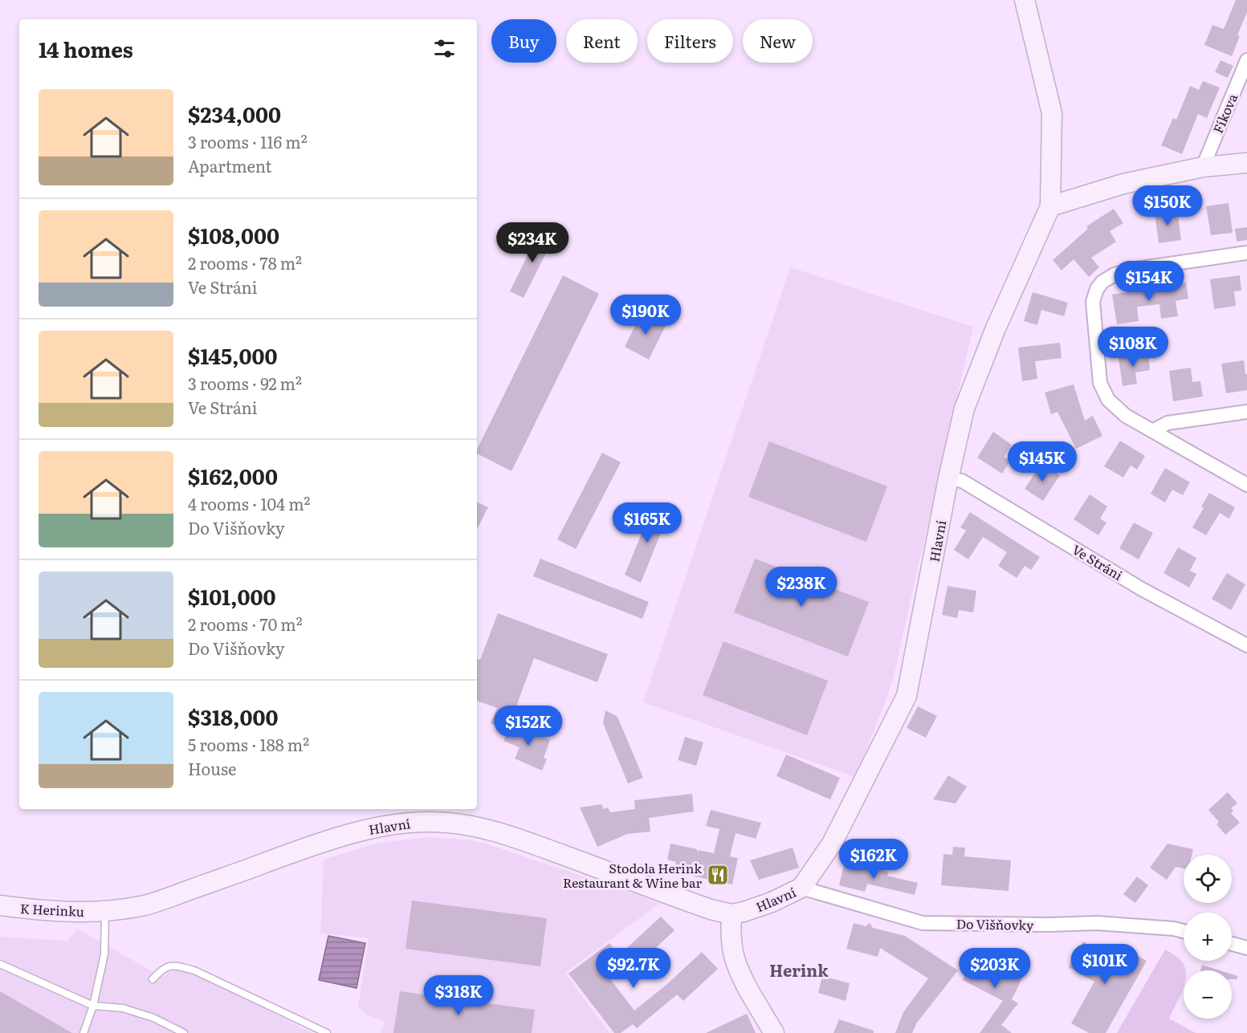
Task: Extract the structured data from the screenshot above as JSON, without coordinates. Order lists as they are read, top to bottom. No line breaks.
{"streets":{"street":["Fíkova","Hlavní","Ve Stráni","K Herinku","Do Višňovky"]},"crossings":[["Hlavní","Ve Stráni"],["Hlavní","K Herinku"],["Hlavní","Do Višňovky"]],"districts":["Herink"],"places":{"restaurant":["Stodola Herink Restaurant & Wine bar"]},"page":{"chip":["Buy","Rent","Filters","New"],"heading":"14 homes","list":[{"name":"$234,000","note":"3 rooms · 116 m² · Apartment"},{"name":"$108,000","note":"2 rooms · 78 m² · Ve Stráni"},{"name":"$145,000","note":"3 rooms · 92 m² · Ve Stráni"},{"name":"$162,000","note":"4 rooms · 104 m² · Do Višňovky"},{"name":"$101,000","note":"2 rooms · 70 m² · Do Višňovky"},{"name":"$318,000","note":"5 rooms · 188 m² · House"}],"price":["$150K","$234K","$154K","$190K","$108K","$145K","$165K","$238K","$152K","$162K","$101K","$92.7K","$203K","$318K"],"map_buttons":["+","−"]}}
